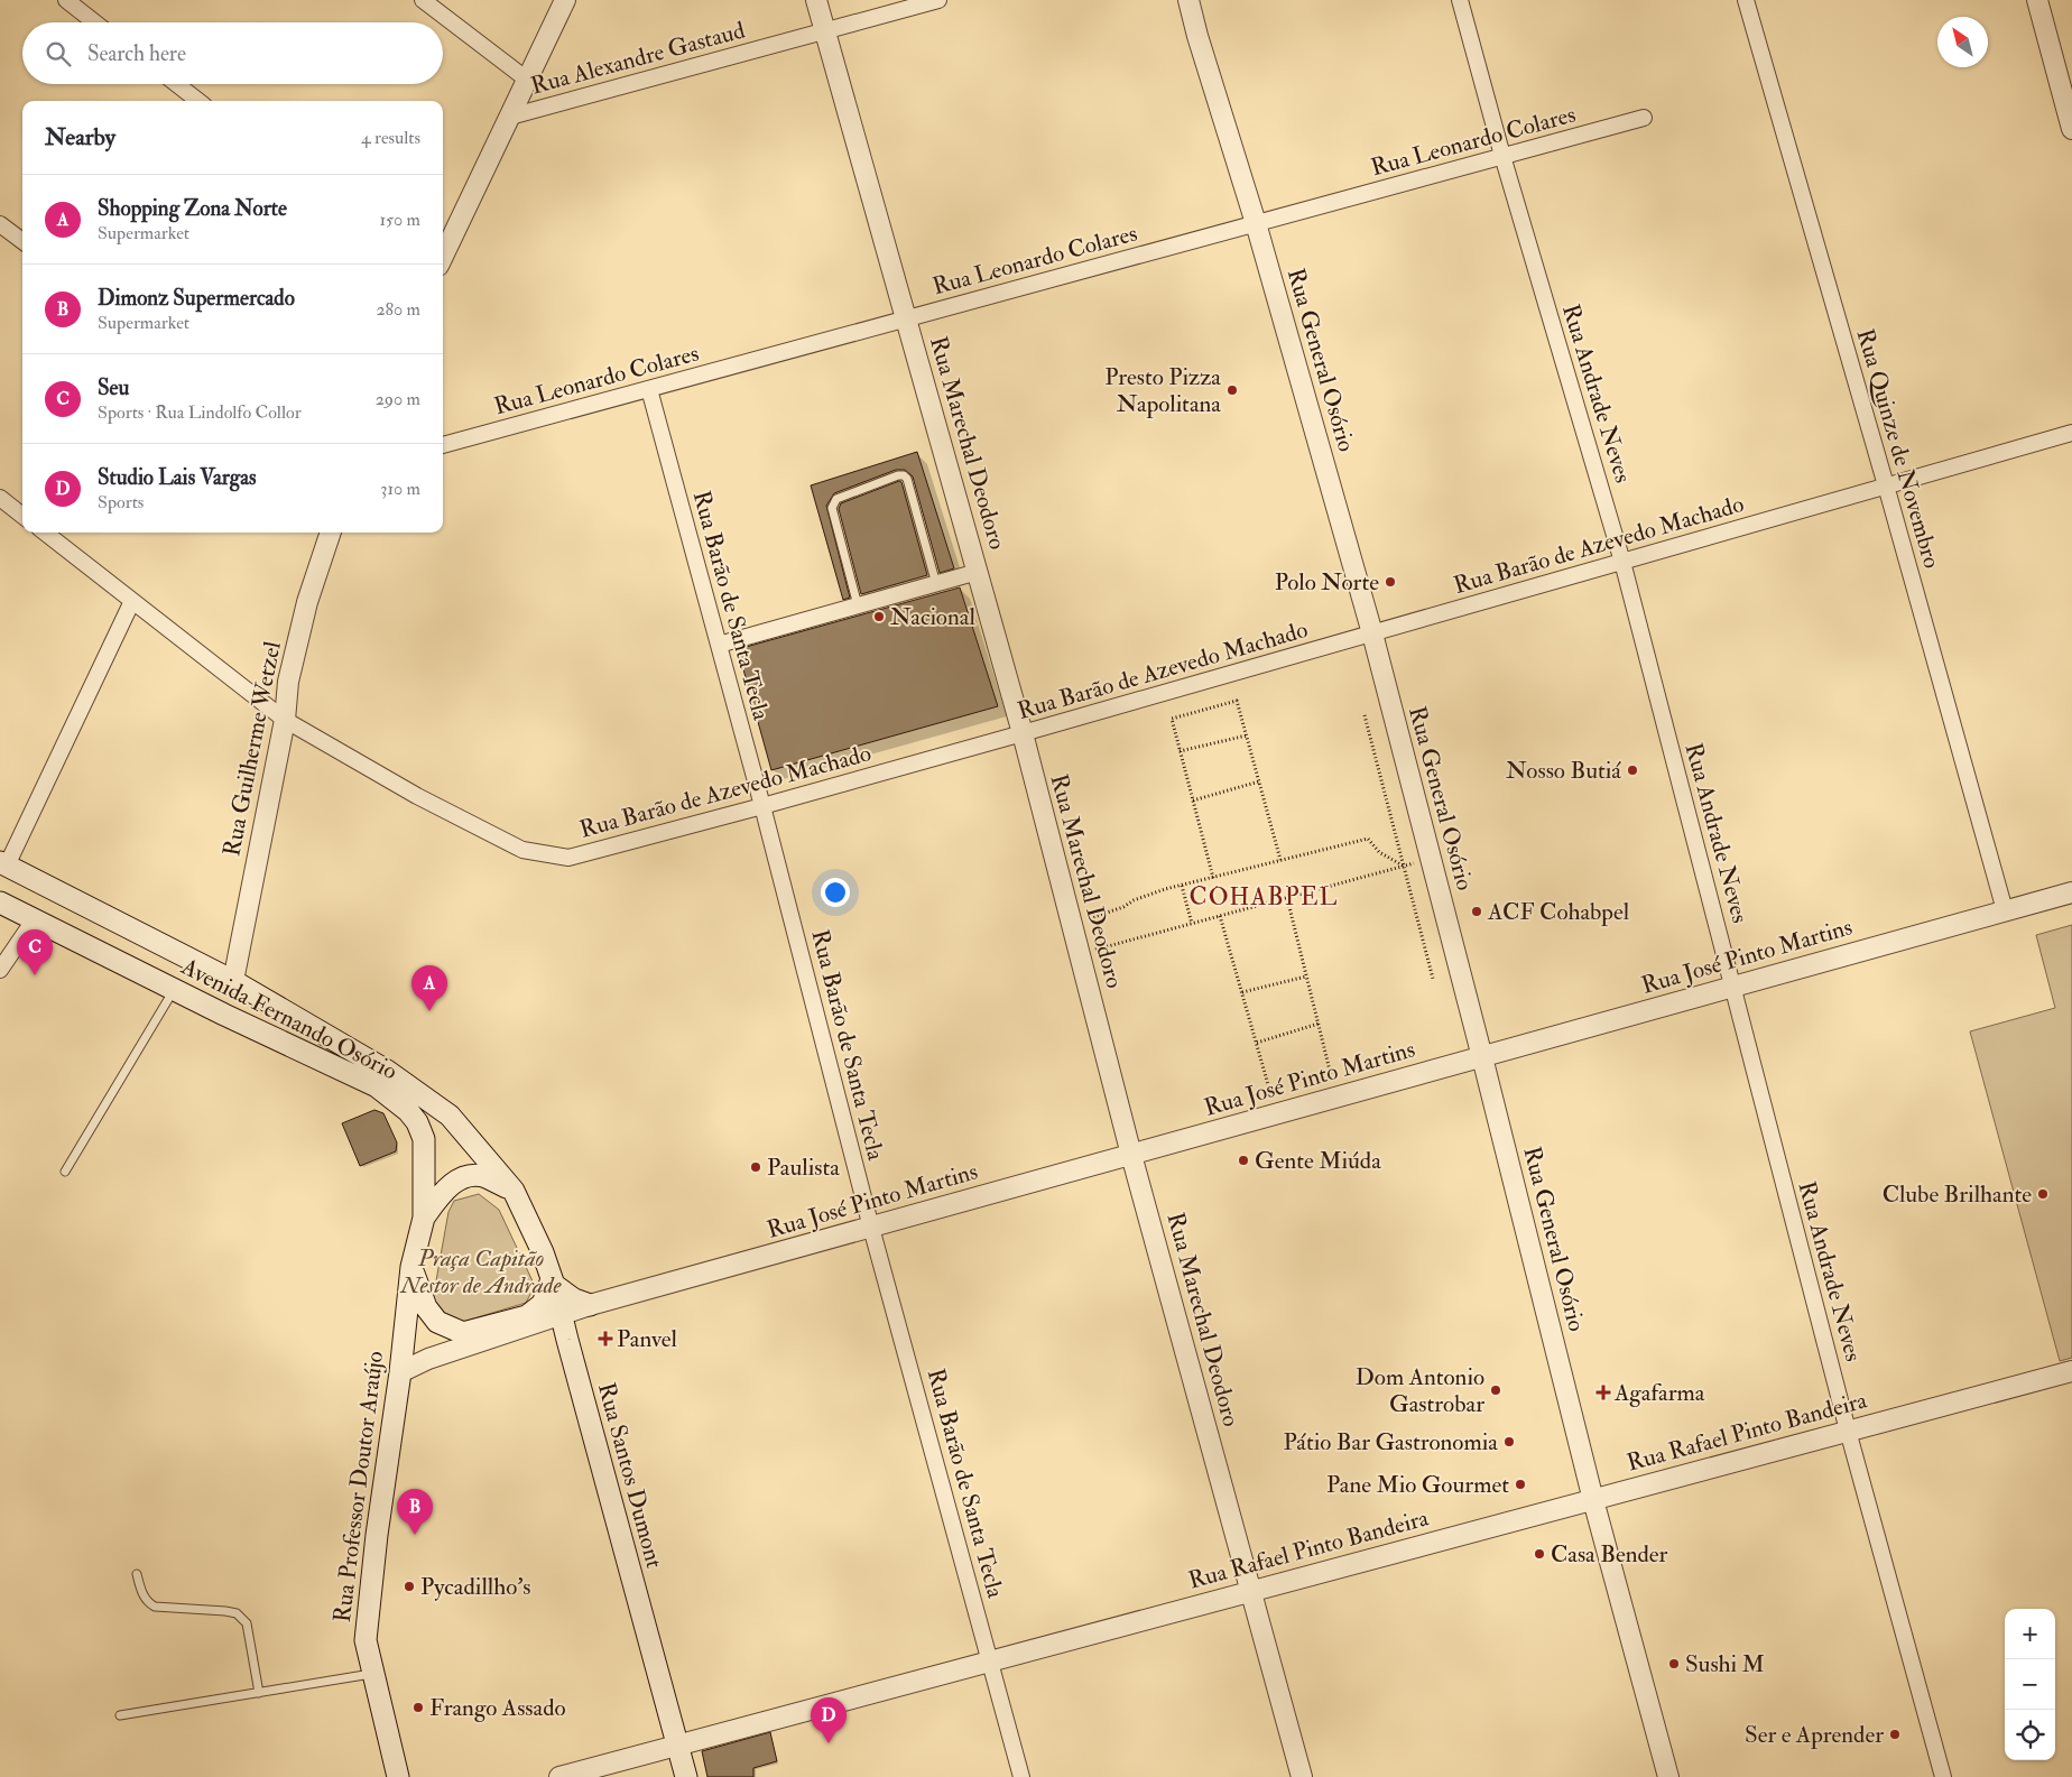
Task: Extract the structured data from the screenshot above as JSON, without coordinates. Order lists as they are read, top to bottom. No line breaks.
{"streets":{"main road":["Avenida Fernando Osório","Rua Santos Dumont","Rua Professor Doutor Araújo"],"street":["Rua Alexandre Gastaud","Rua Leonardo Colares","Rua General Osório","Rua Andrade Neves","Rua Marechal Deodoro","Rua Quinze de Novembro","Rua Barão de Azevedo Machado","Rua Barão de Santa Tecla","Rua Guilherme Wetzel","Rua José Pinto Martins","Rua Rafael Pinto Bandeira"]},"crossings":[["Rua Alexandre Gastaud","Rua Marechal Deodoro"],["Rua Leonardo Colares","Rua General Osório"],["Rua Leonardo Colares","Rua Andrade Neves"],["Rua Leonardo Colares","Rua Marechal Deodoro"],["Rua Leonardo Colares","Rua Barão de Santa Tecla"],["Rua General Osório","Rua Barão de Azevedo Machado"],["Rua General Osório","Rua José Pinto Martins"],["Rua General Osório","Rua Rafael Pinto Bandeira"],["Rua Andrade Neves","Rua Barão de Azevedo Machado"],["Rua Andrade Neves","Rua José Pinto Martins"],["Rua Andrade Neves","Rua Rafael Pinto Bandeira"],["Rua Marechal Deodoro","Rua Barão de Azevedo Machado"],["Rua Marechal Deodoro","Rua José Pinto Martins"],["Rua Marechal Deodoro","Rua Rafael Pinto Bandeira"],["Rua Quinze de Novembro","Rua Barão de Azevedo Machado"],["Rua Quinze de Novembro","Rua José Pinto Martins"],["Rua Barão de Azevedo Machado","Rua Barão de Santa Tecla"],["Rua Barão de Azevedo Machado","Rua Guilherme Wetzel"],["Rua Barão de Santa Tecla","Rua José Pinto Martins"],["Rua Barão de Santa Tecla","Rua Rafael Pinto Bandeira"],["Rua Guilherme Wetzel","Avenida Fernando Osório"],["Rua José Pinto Martins","Rua Santos Dumont"],["Rua José Pinto Martins","Rua Professor Doutor Araújo"],["Avenida Fernando Osório","Rua Santos Dumont"],["Avenida Fernando Osório","Rua Professor Doutor Araújo"],["Rua Rafael Pinto Bandeira","Rua Santos Dumont"],["Rua Santos Dumont","Rua Professor Doutor Araújo"]],"districts":["COHABPEL"],"parks":["Praça Capitão Nestor de Andrade"],"places":{"other":["Presto Pizza Napolitana","Polo Norte","Nacional","Nosso Butiá","ACF Cohabpel","Gente Miúda","Paulista","Clube Brilhante","Dom Antonio Gastrobar","Pátio Bar Gastronomia","Pane Mio Gourmet","Casa Bender","Pycadillho's","Sushi M","Frango Assado","Ser e Aprender"],"health":["Panvel","Agafarma"]},"north":"top left","page":{"search":"Search here","heading":["Nearby","4 results"],"list":[{"mark":"A","name":"Shopping Zona Norte","note":"Supermarket","value":"150 m"},{"mark":"B","name":"Dimonz Supermercado","note":"Supermarket","value":"280 m"},{"mark":"C","name":"Seu","note":"Sports · Rua Lindolfo Collor","value":"290 m"},{"mark":"D","name":"Studio Lais Vargas","note":"Sports","value":"310 m"}],"pins":["C","A","B","D"],"map_buttons":["+","−"]}}
